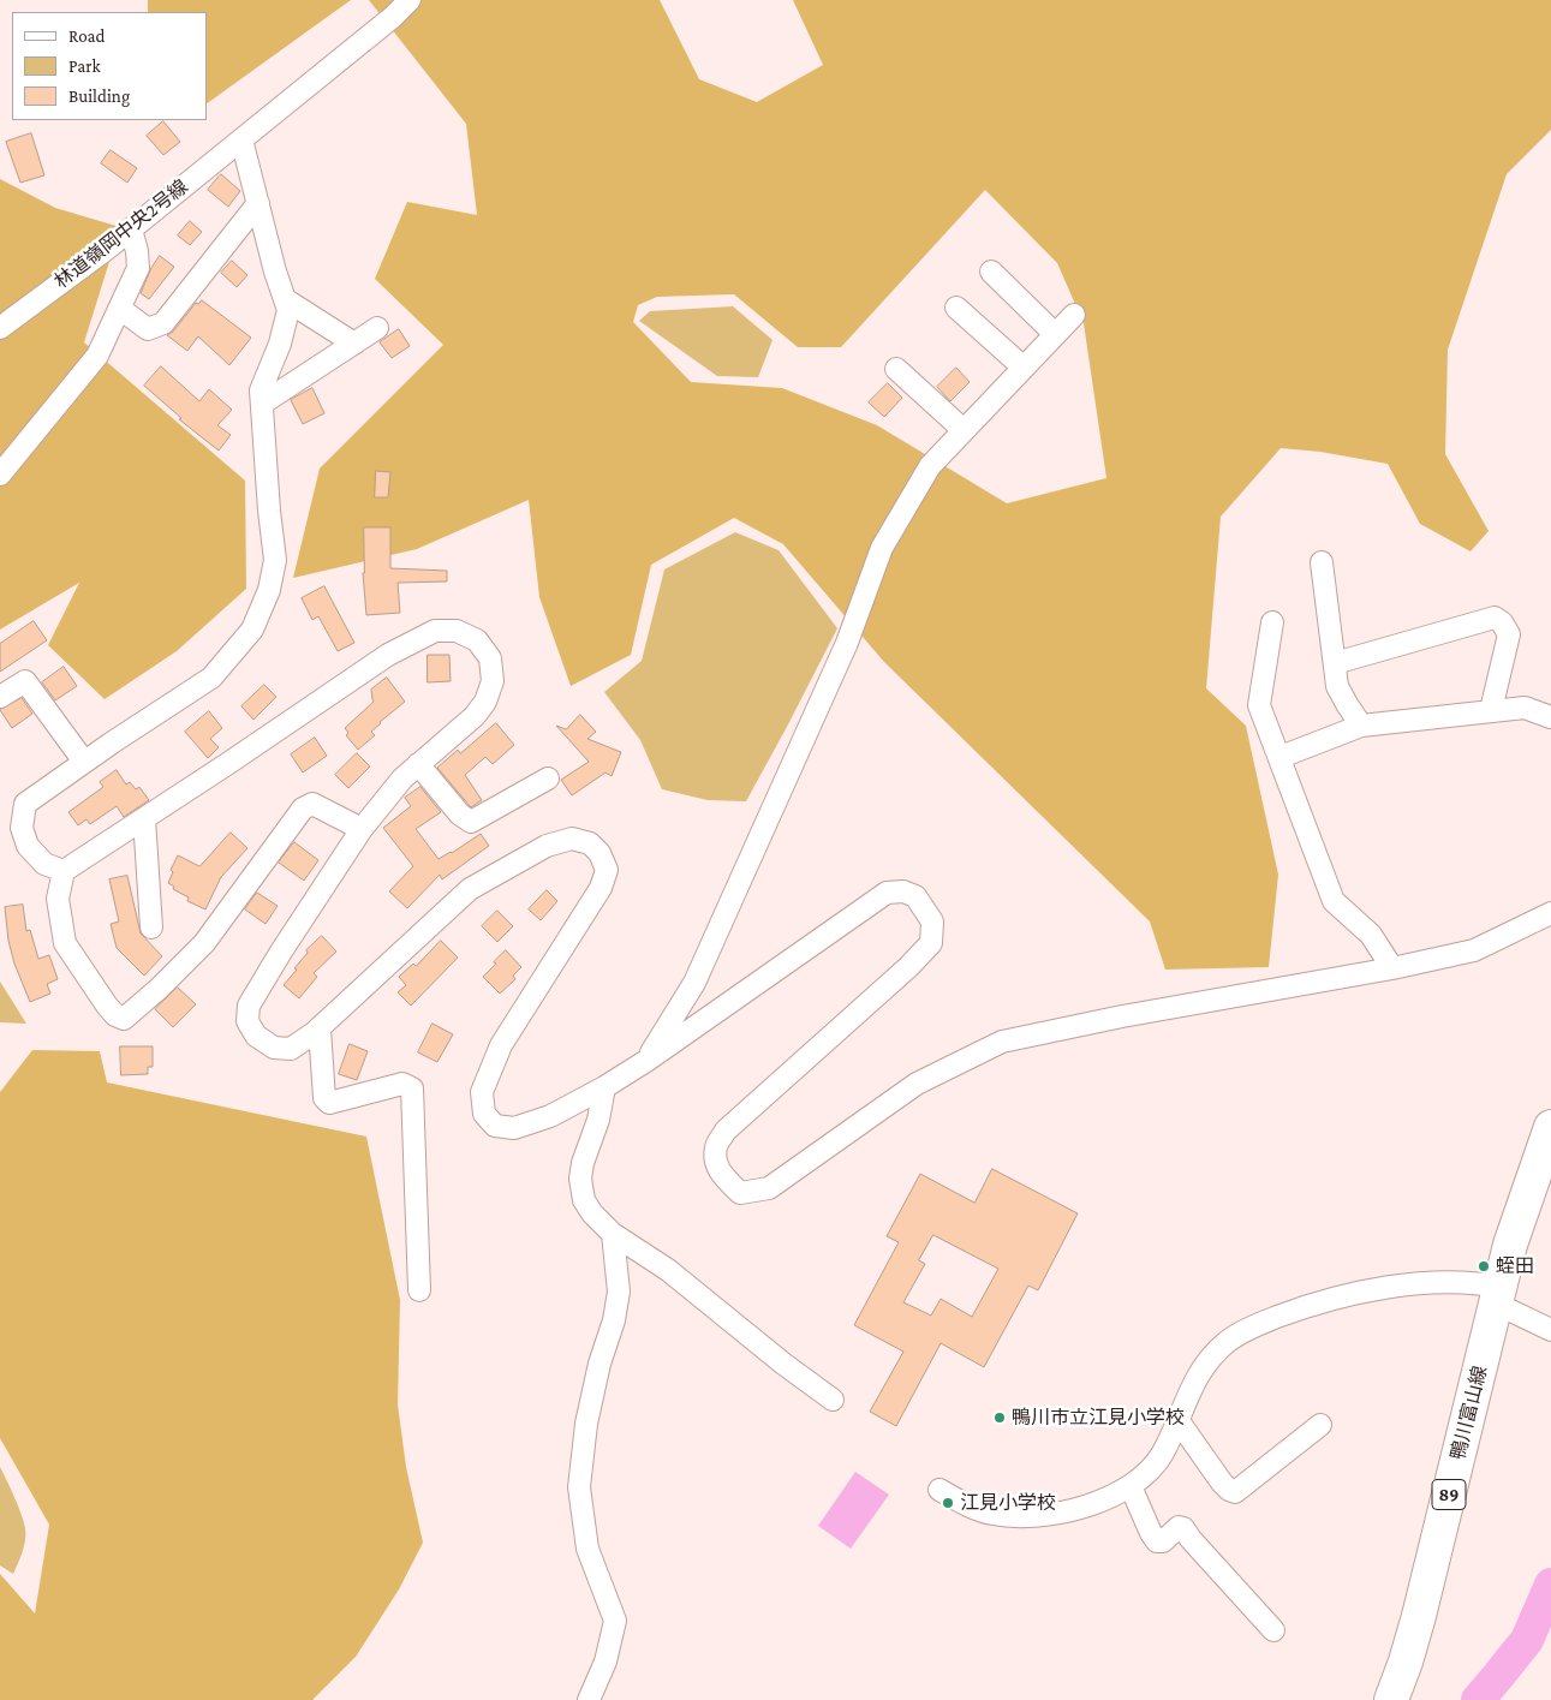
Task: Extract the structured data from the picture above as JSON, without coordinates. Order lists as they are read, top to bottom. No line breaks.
{"streets":{"main road":["鴨川富山線","89"],"street":["林道嶺岡中央2号線"]},"places":["蛭田","鴨川市立江見小学校","江見小学校"],"legend":["Road","Park","Building"]}
